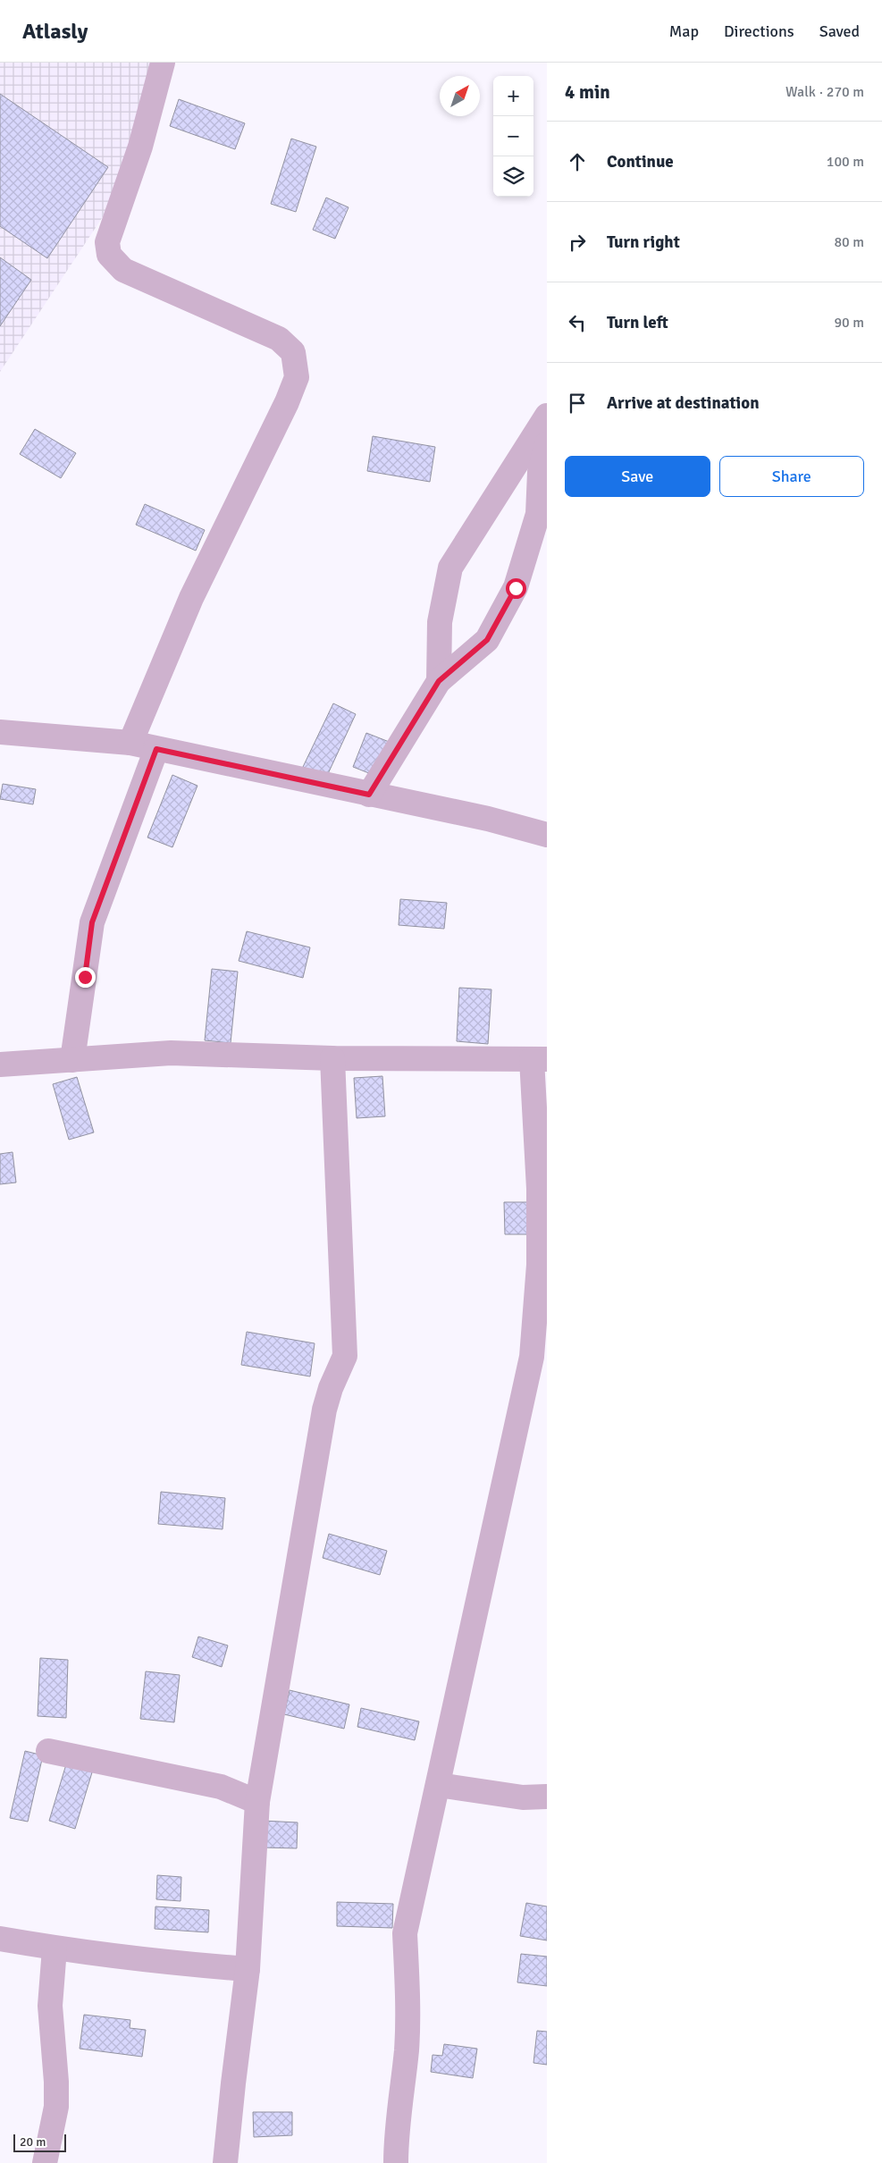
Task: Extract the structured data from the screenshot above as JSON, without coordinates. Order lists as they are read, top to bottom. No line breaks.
{"scale_bar":"20 m","north":"top right","page":{"header":"Atlasly","nav":["Map","Directions","Saved"],"heading":["4 min","Walk · 270 m"],"map_buttons":["+","−"],"list":[["Continue","100 m"],["Turn right","80 m"],["Turn left","90 m"],"Arrive at destination"],"buttons":["Save","Share"],"scale":"20 m"}}
